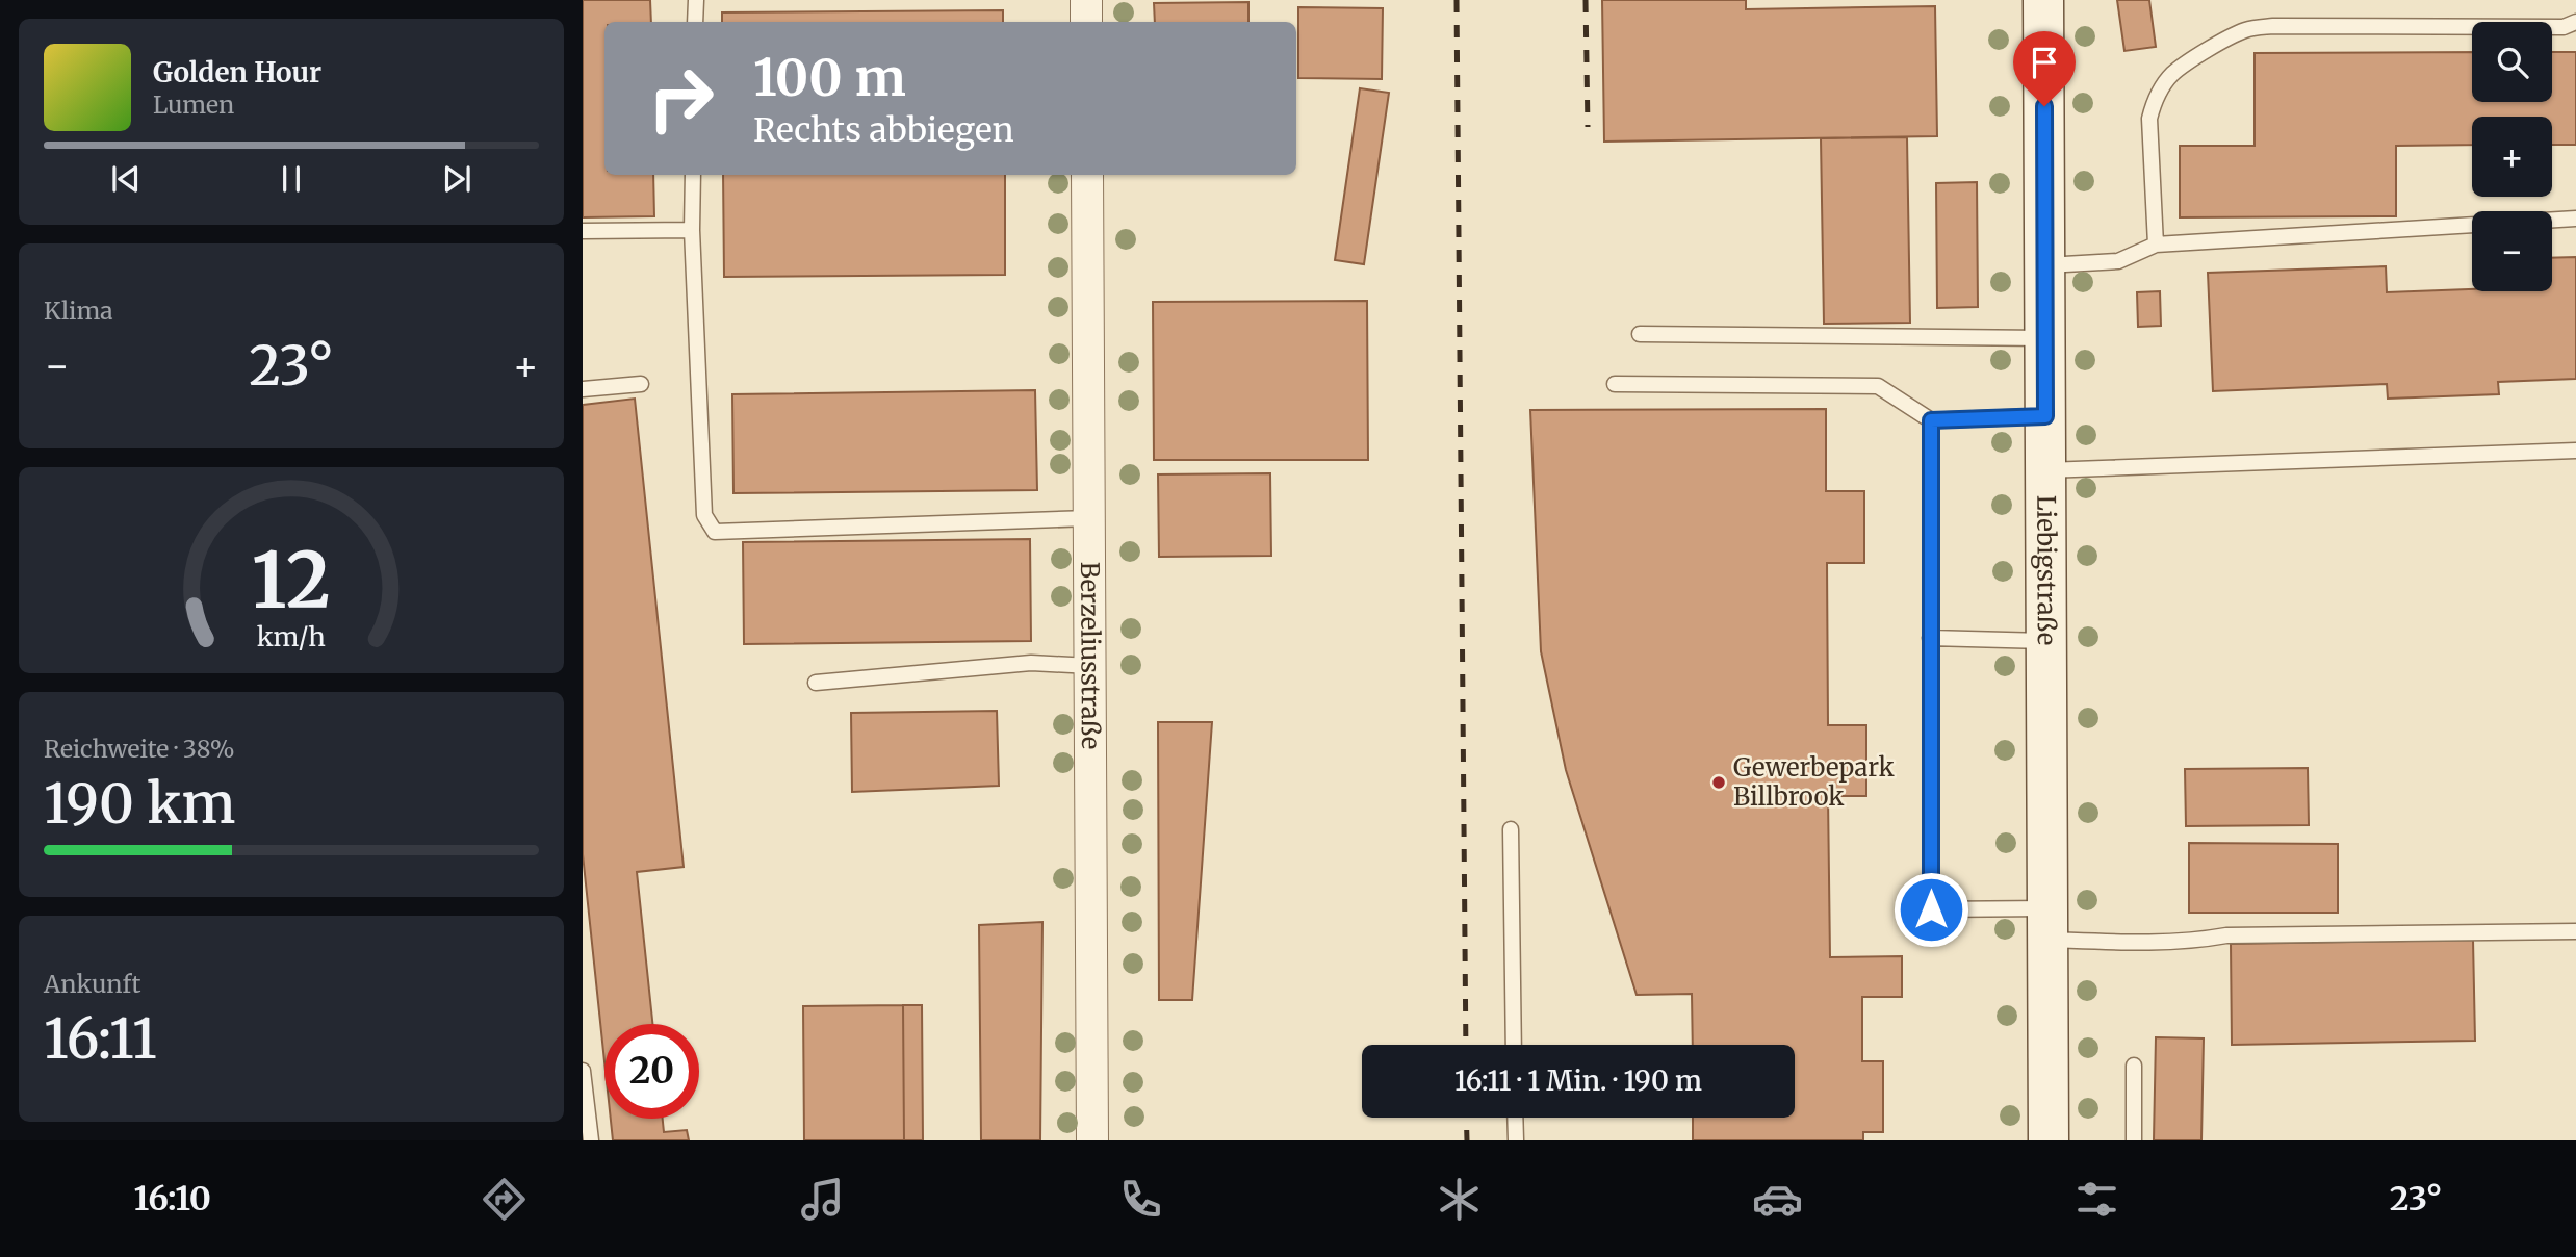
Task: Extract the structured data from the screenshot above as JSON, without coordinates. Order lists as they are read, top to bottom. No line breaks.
{"streets":{"main road":["Liebigstraße"],"street":["Berzeliusstraße"]},"places":["Gewerbepark Billbrook"],"page":{"map_buttons":["+","−"],"turn":["100 m","Rechts abbiegen"],"song":["Golden Hour","Lumen"],"tile":["Klima",["Reichweite · 38%","190 km"],["Ankunft","16:11"]],"heat":["−","23°","+"],"limit":"20","trip":"16:11 · 1 Min. · 190 m","tabs":["16:10","23°"],"gauge":["12","km/h"]}}
